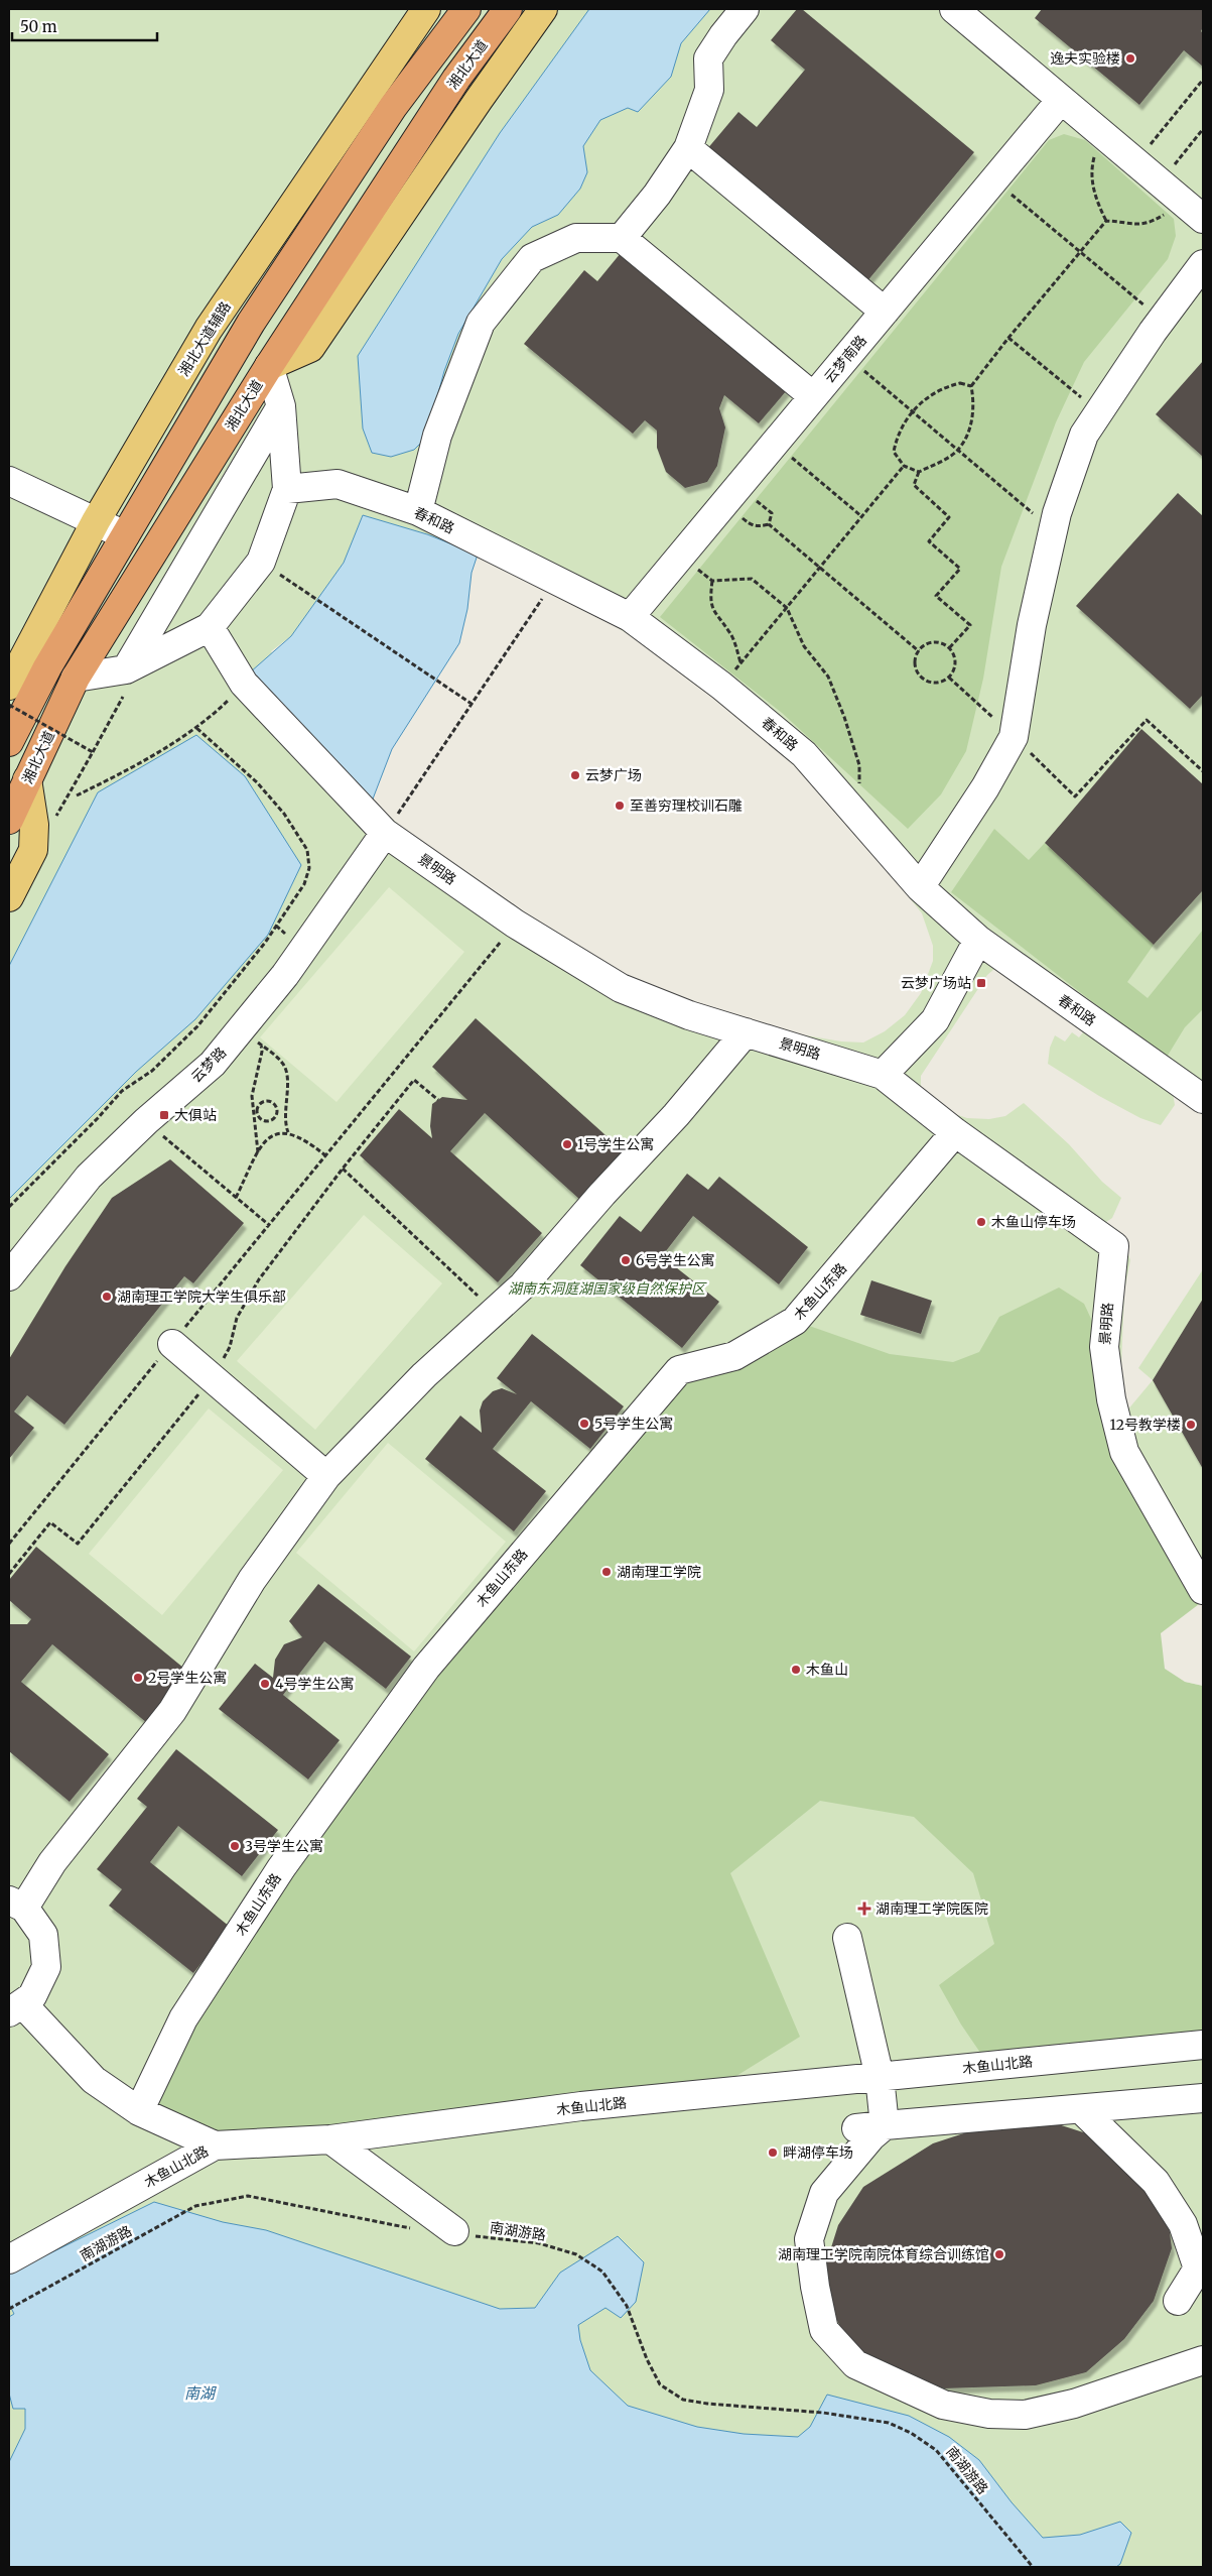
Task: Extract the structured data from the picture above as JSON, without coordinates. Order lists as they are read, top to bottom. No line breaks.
{"streets":{"highway":["湘北大道"],"main road":["湘北大道辅路"],"street":["云梦南路","春和路","景明路","云梦路","木鱼山东路","木鱼山北路"],"path":["南湖游路"]},"crossings":[["云梦南路","春和路"],["景明路","云梦路"],["景明路","木鱼山东路"]],"water":["南湖"],"parks":["湖南东洞庭湖国家级自然保护区"],"places":{"other":["逸夫实验楼","云梦广场","至善穷理校训石雕","1号学生公寓","木鱼山停车场","6号学生公寓","湖南理工学院大学生俱乐部","5号学生公寓","12号教学楼","湖南理工学院","木鱼山","2号学生公寓","4号学生公寓","3号学生公寓","畔湖停车场","湖南理工学院南院体育综合训练馆"],"transit":["云梦广场站","大俱站"],"health":["湖南理工学院医院"]},"scale_bar":"50 m"}
